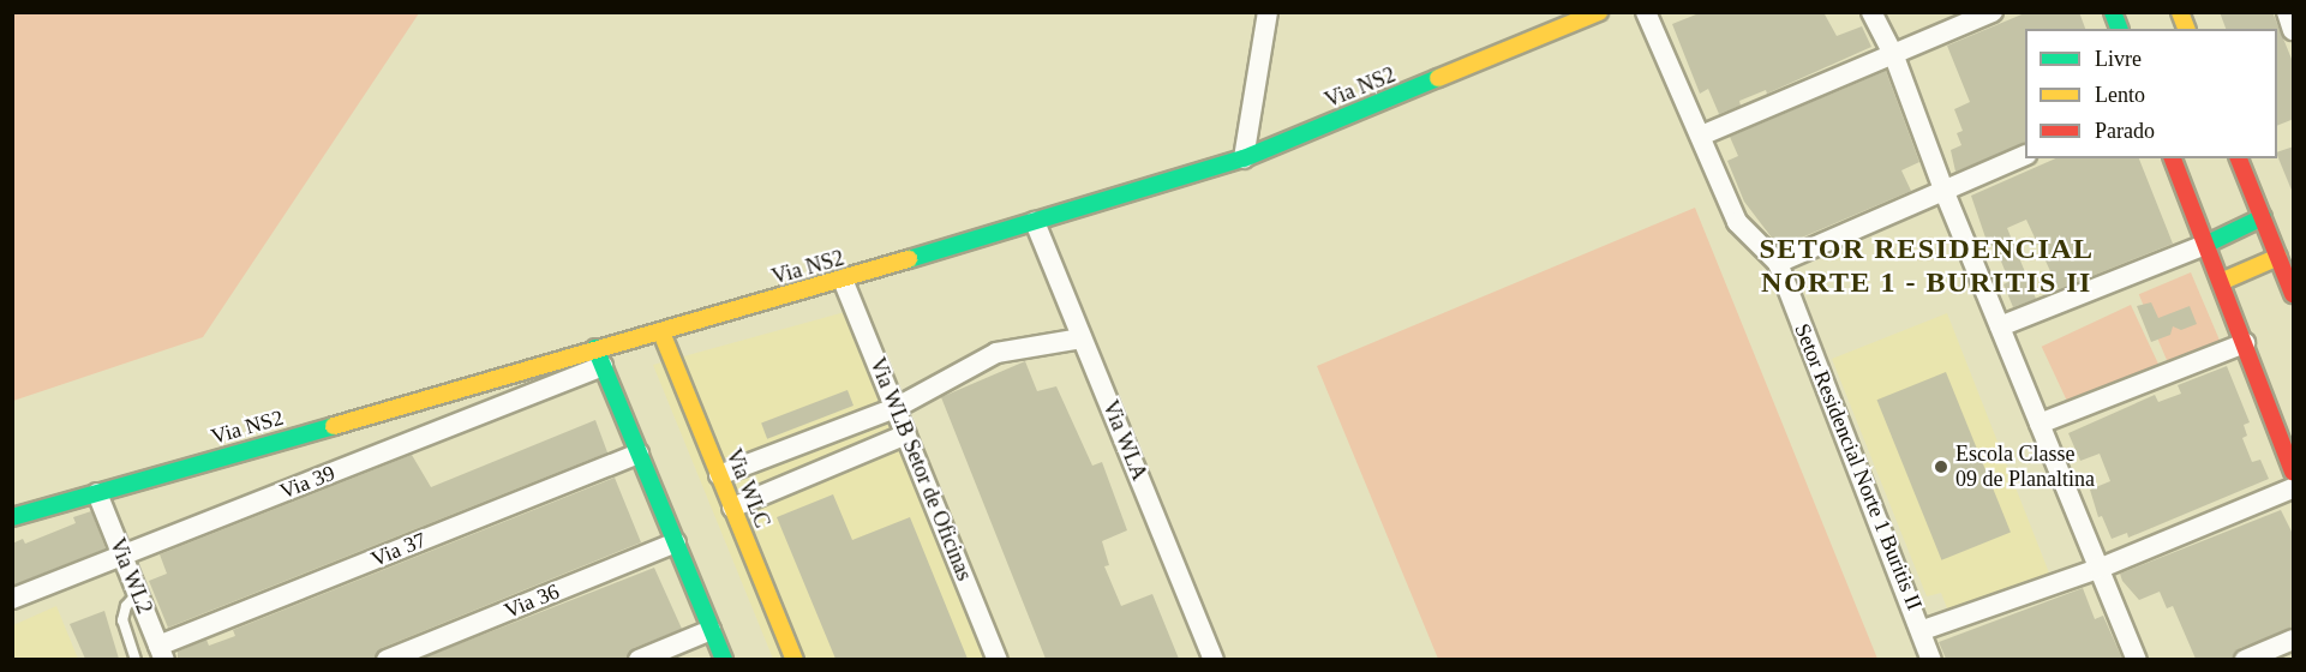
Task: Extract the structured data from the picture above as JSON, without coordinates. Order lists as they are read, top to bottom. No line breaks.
{"streets":{"street":["Via NS2","Via WLA","Setor Residencial Norte 1 Buritis II","Via WLB Setor de Oficinas","Via 39","Via WLC","Via 37","Via WL2","Via 36"]},"crossings":[["Via NS2","Via WLA"],["Via NS2","Via WLB Setor de Oficinas"],["Via NS2","Via 39"],["Via NS2","Via WLC"],["Via NS2","Via WL2"],["Via 39","Via WL2"],["Via 37","Via WL2"]],"districts":["SETOR RESIDENCIAL NORTE 1 - BURITIS II"],"places":["Escola Classe 09 de Planaltina"],"legend":["Livre","Lento","Parado"]}
